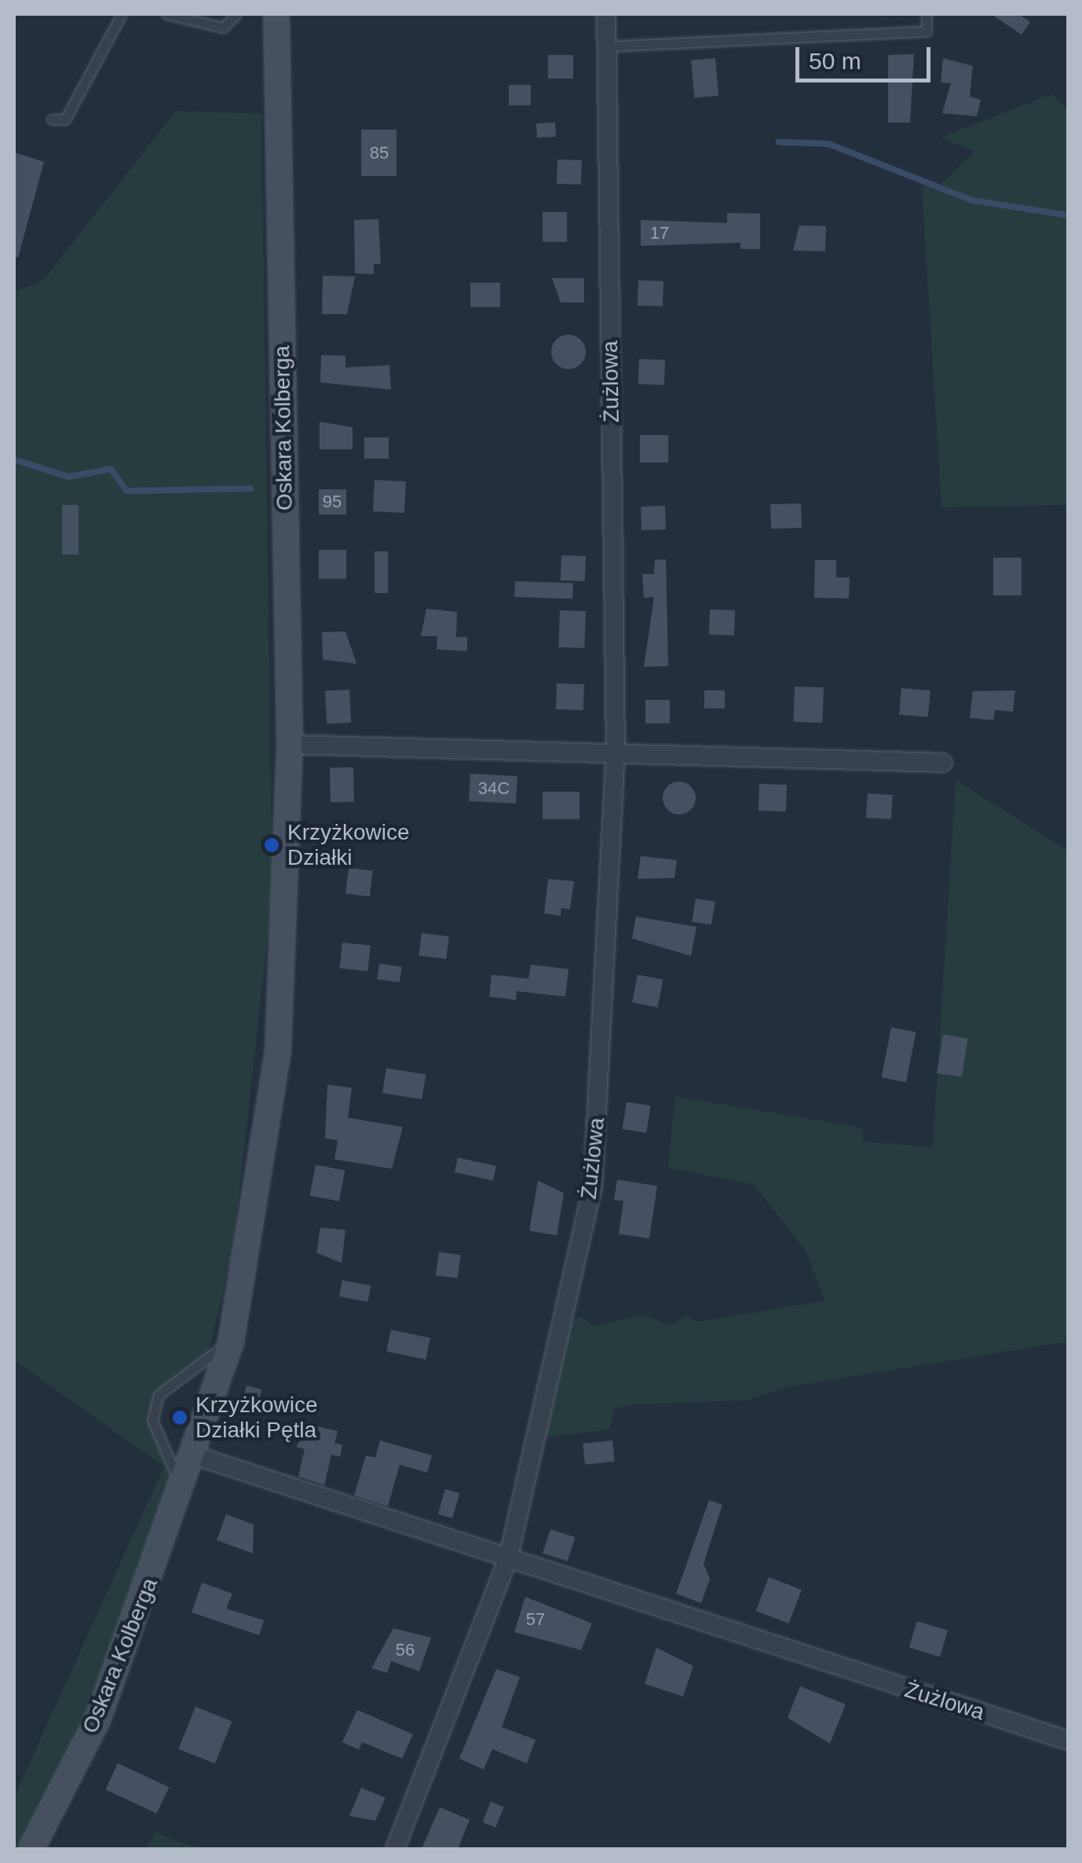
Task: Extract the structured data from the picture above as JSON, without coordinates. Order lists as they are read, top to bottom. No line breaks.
{"streets":{"main road":["Oskara Kolberga"],"street":["Żużlowa"]},"crossings":[["Żużlowa","Oskara Kolberga"]],"places":["Krzyżkowice Działki","Krzyżkowice Działki Pętla"],"house_numbers":["85","17","95","34C","57","56"],"scale_bar":"50 m"}
